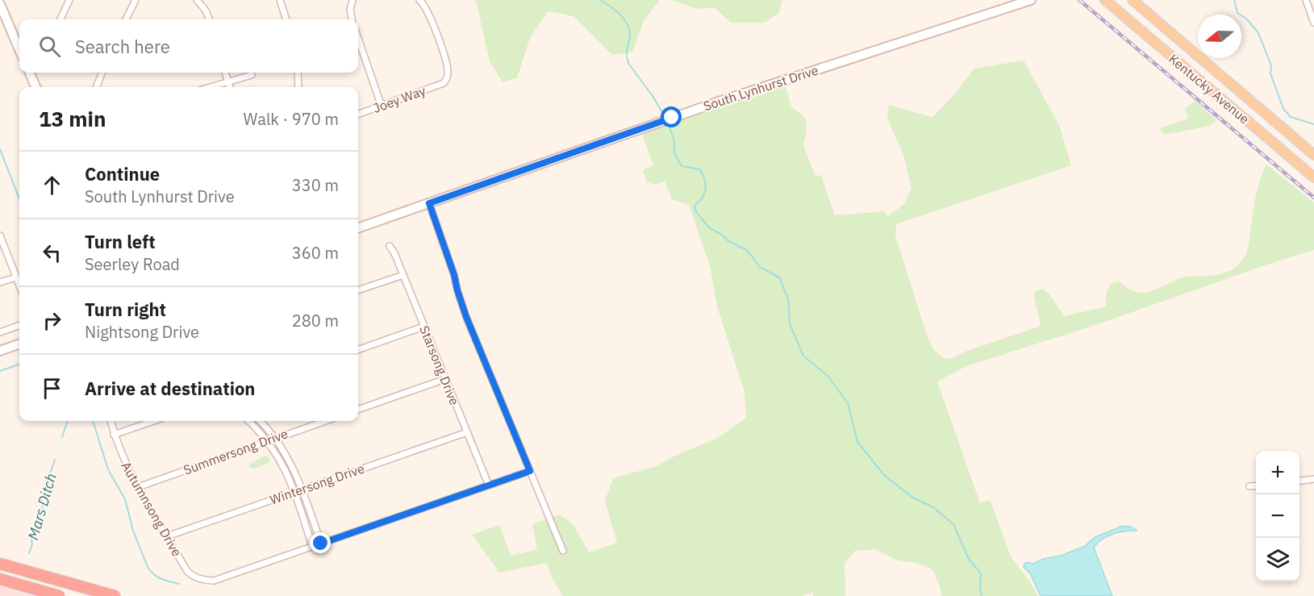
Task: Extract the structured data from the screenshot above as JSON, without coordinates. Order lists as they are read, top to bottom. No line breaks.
{"streets":{"main road":["South Lynhurst Drive","Kentucky Avenue"],"street":["Joey Way","Starsong Drive","Summersong Drive","Wintersong Drive","Autumnsong Drive"]},"crossings":[["Starsong Drive","Wintersong Drive"],["Summersong Drive","Autumnsong Drive"],["Wintersong Drive","Autumnsong Drive"]],"water":["Mars Ditch"],"north":"left","page":{"search":"Search here","heading":["13 min","Walk · 970 m"],"list":[["Continue","South Lynhurst Drive","330 m"],["Turn left","Seerley Road","360 m"],["Turn right","Nightsong Drive","280 m"],"Arrive at destination"],"map_buttons":["+","−"]}}
